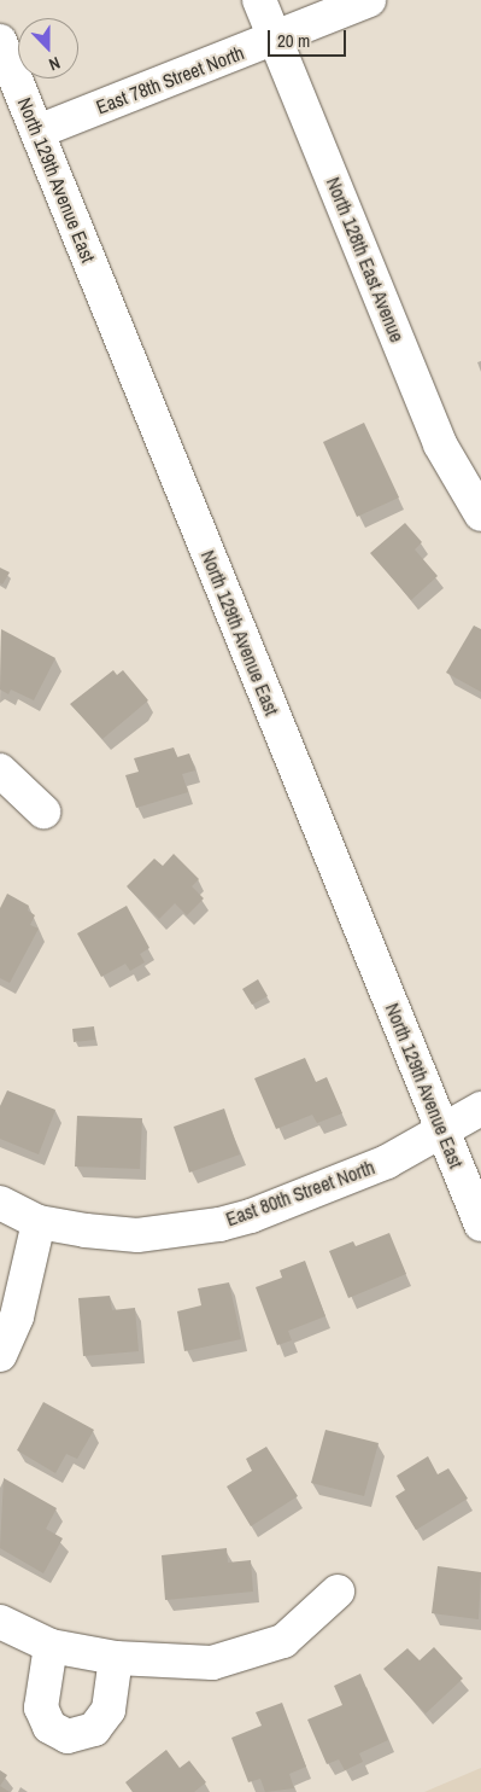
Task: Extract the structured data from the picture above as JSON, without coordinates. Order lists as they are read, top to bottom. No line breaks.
{"streets":{"street":["East 78th Street North","North 129th Avenue East","North 128th East Avenue","East 80th Street North"]},"crossings":[["East 78th Street North","North 129th Avenue East"],["East 78th Street North","North 128th East Avenue"],["North 129th Avenue East","East 80th Street North"]],"scale_bar":"20 m","north":"bottom"}
